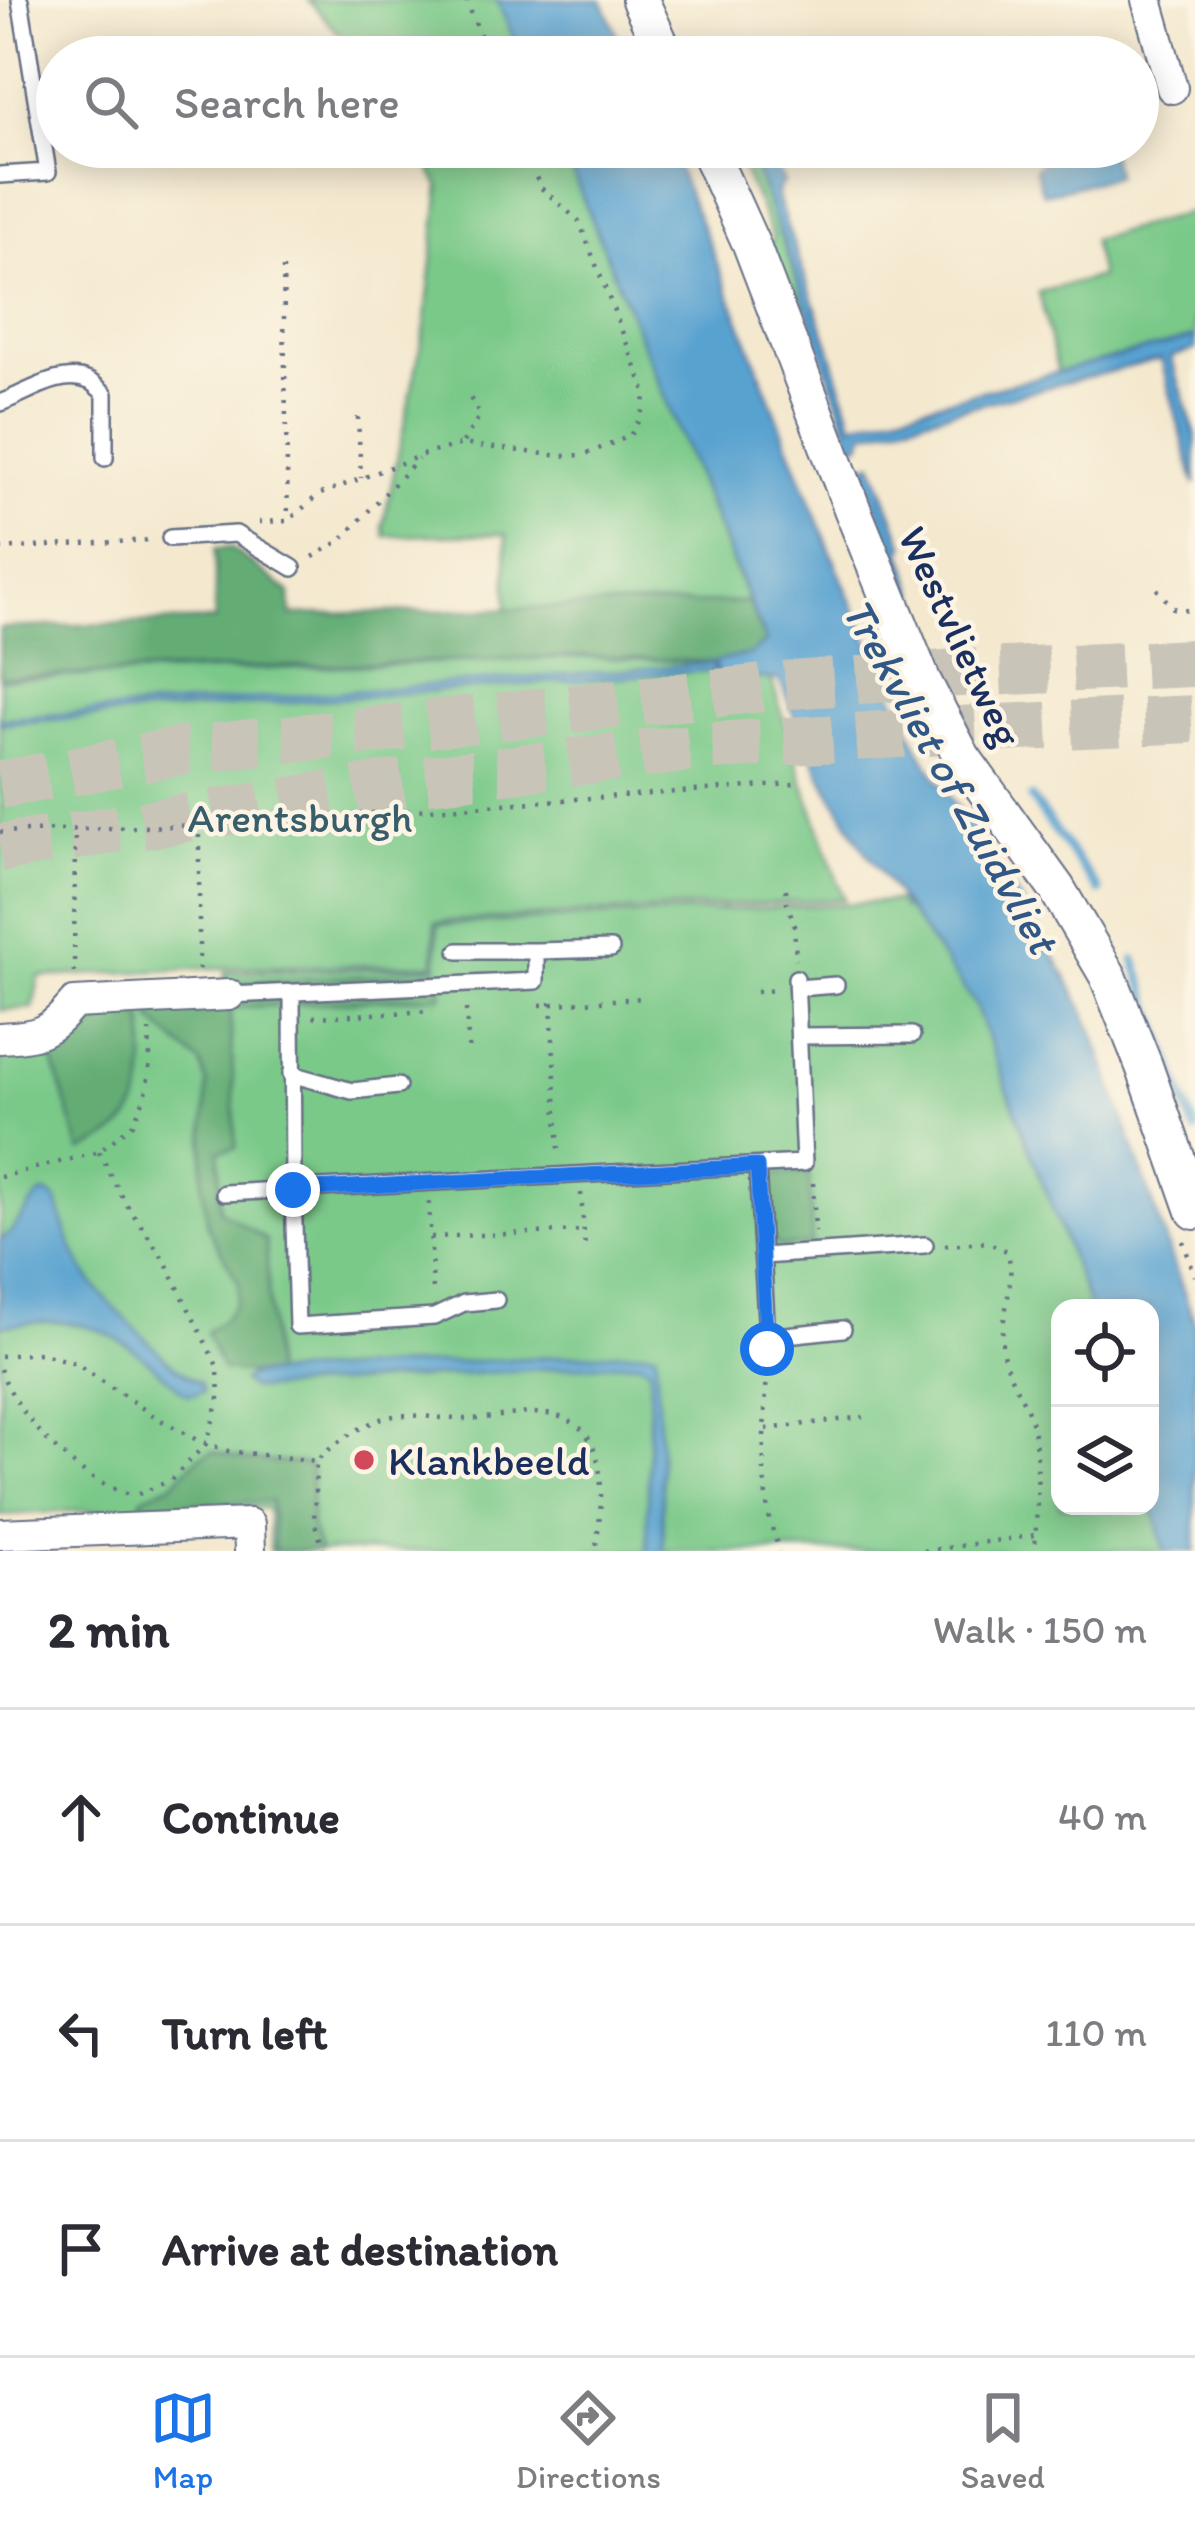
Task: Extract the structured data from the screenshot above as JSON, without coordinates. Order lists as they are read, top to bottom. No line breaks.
{"streets":{"street":["Westvlietweg"]},"water":["Trekvliet of Zuidvliet"],"parks":["Arentsburgh"],"places":["Klankbeeld"],"page":{"search":"Search here","heading":["2 min","Walk · 150 m"],"list":[["Continue","40 m"],["Turn left","110 m"],"Arrive at destination"],"nav":["Map","Directions","Saved"]}}
